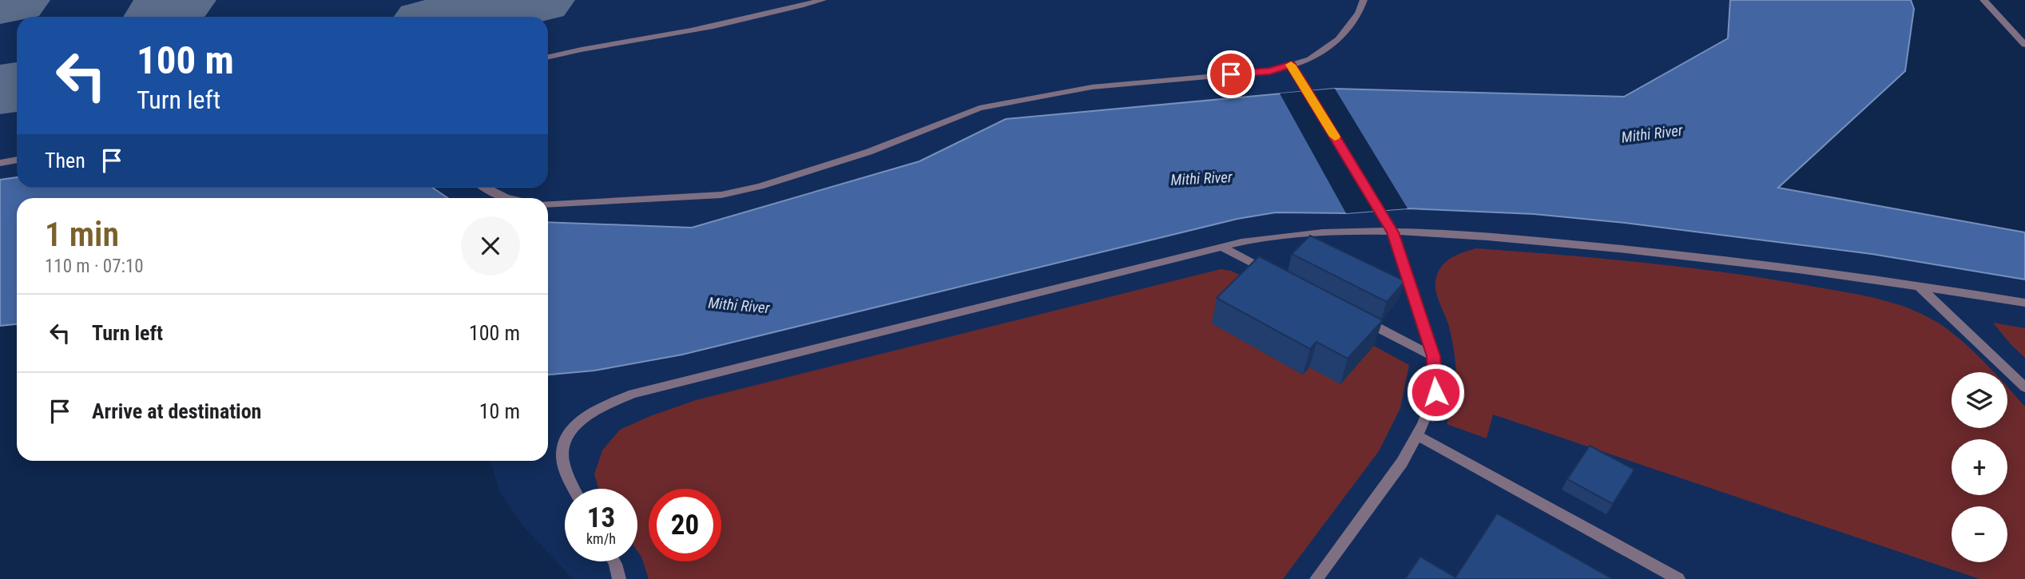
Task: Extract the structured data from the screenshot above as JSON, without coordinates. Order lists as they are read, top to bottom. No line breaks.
{"water":["Mithi River"],"page":{"turn":["100 m","Turn left"],"then":"Then","heading":["1 min","110 m · 07:10"],"list":[{"name":"Turn left","value":"100 m"},{"name":"Arrive at destination","value":"10 m"}],"map_buttons":["+","−"],"speed":"13 km/h","limit":"20"}}
